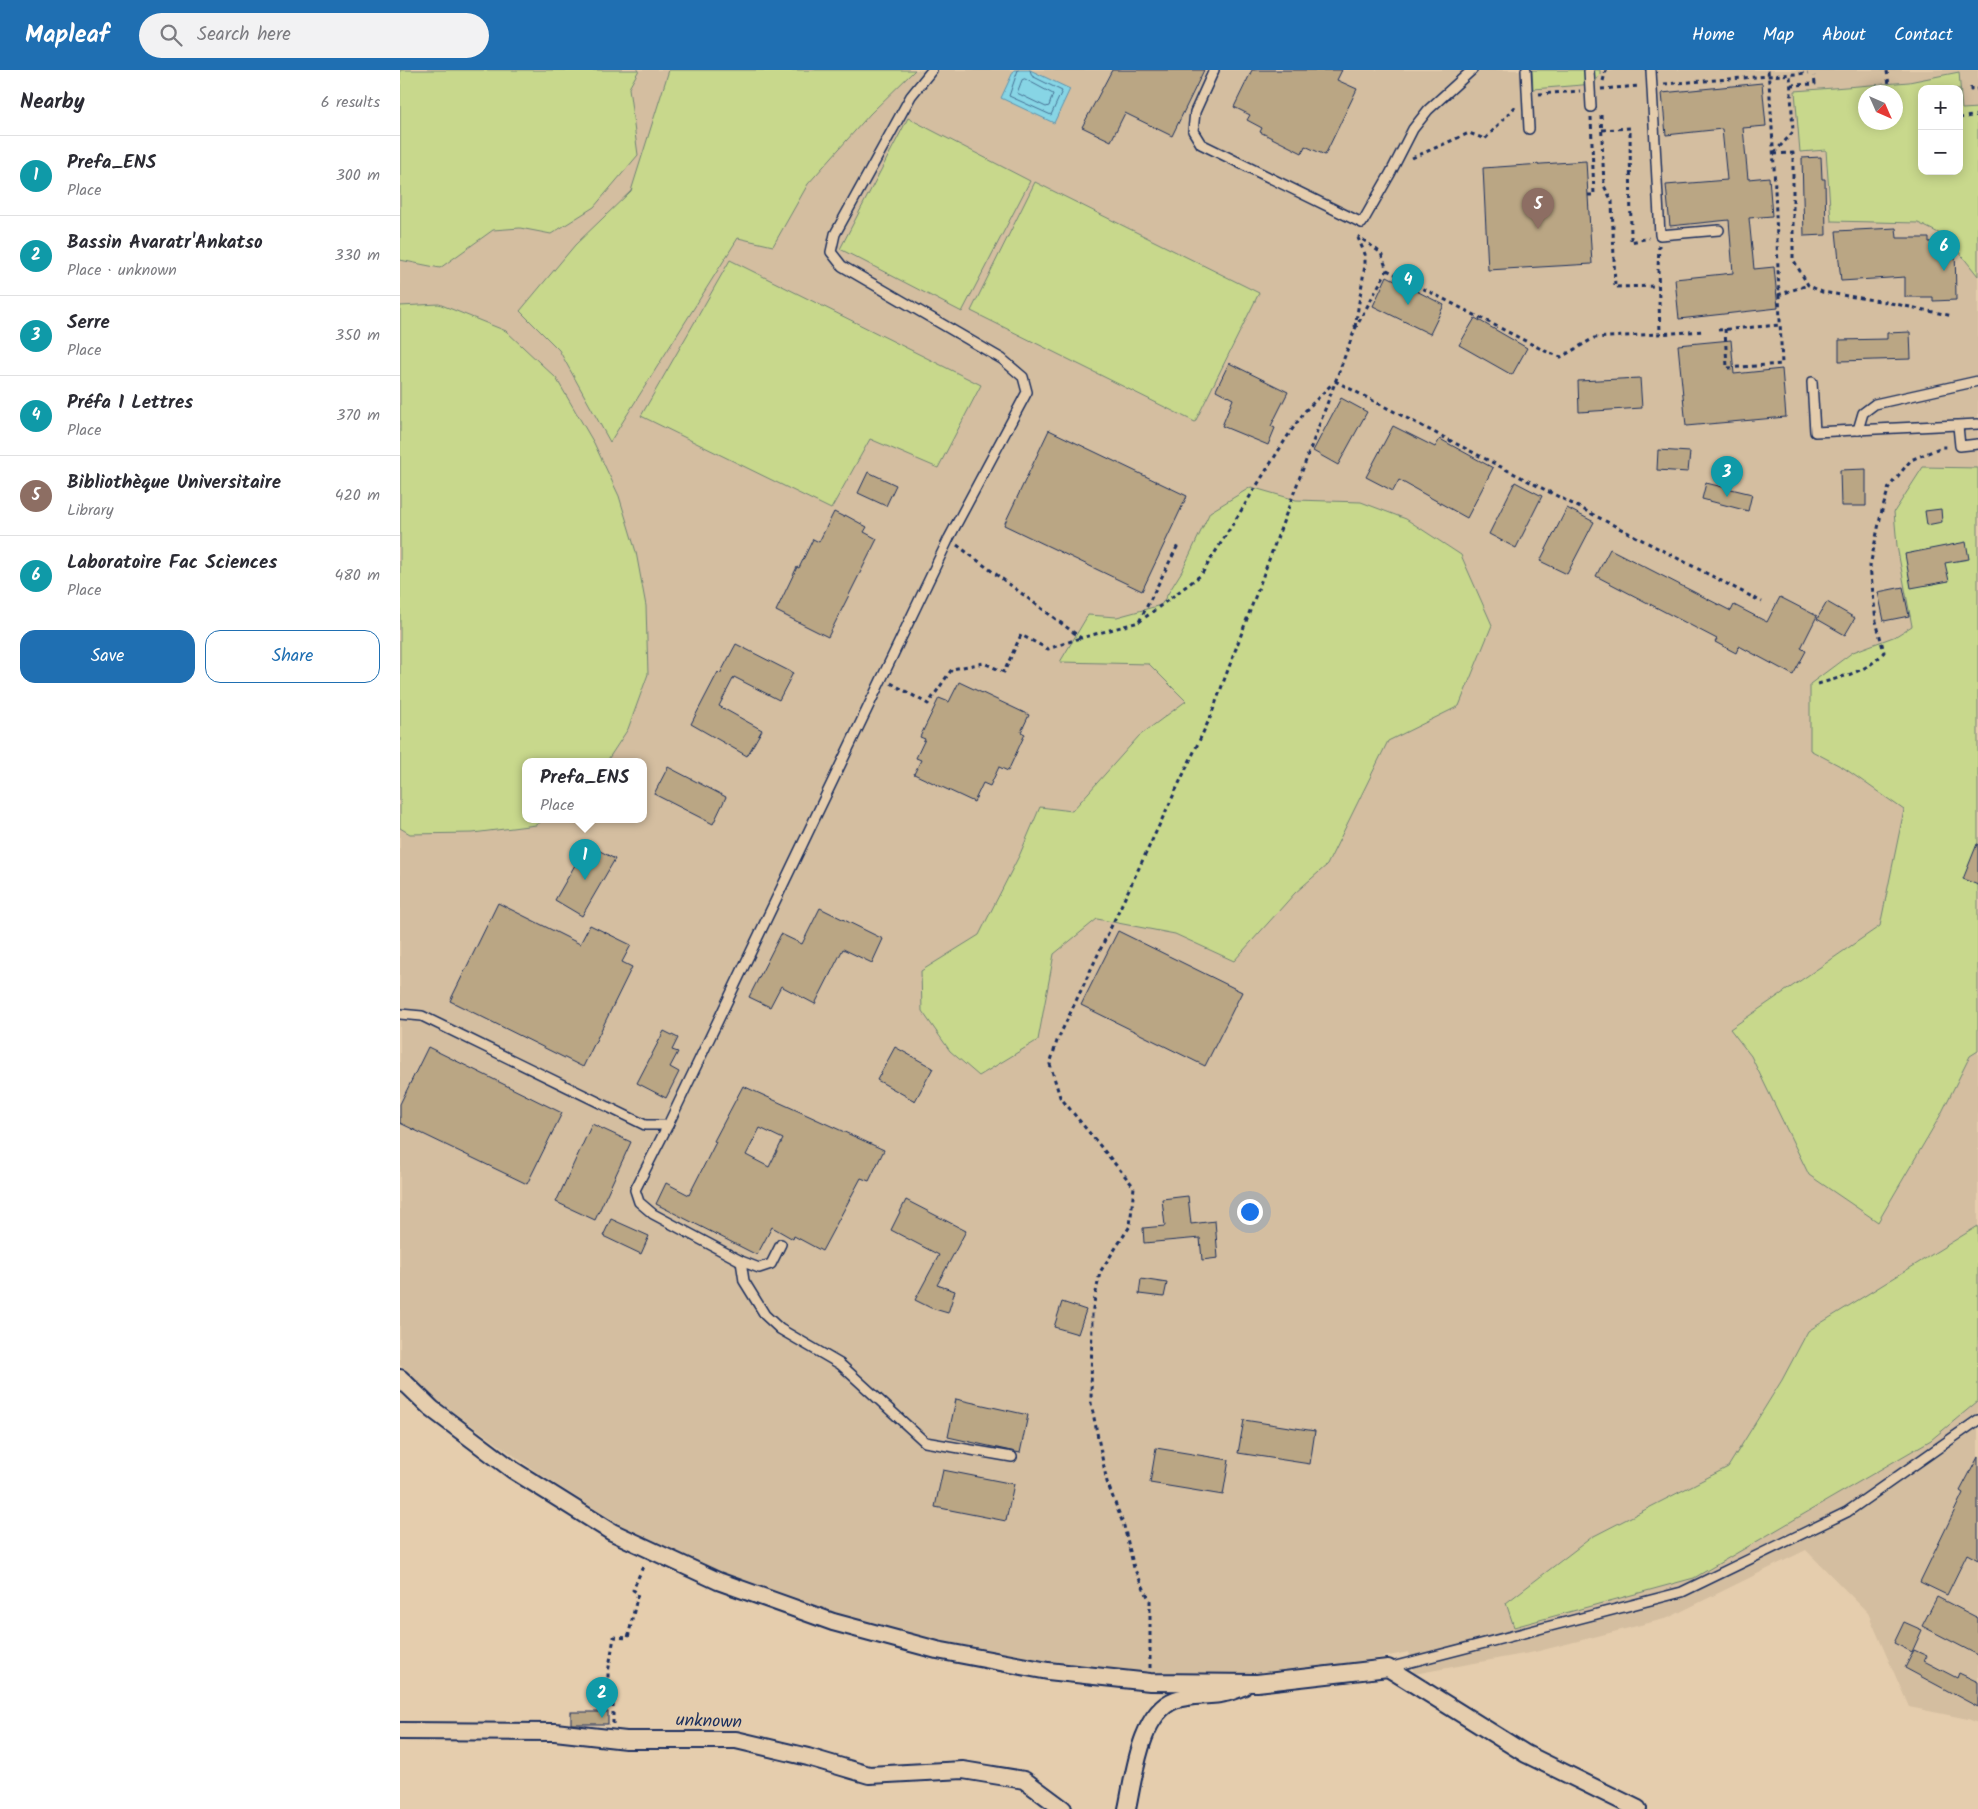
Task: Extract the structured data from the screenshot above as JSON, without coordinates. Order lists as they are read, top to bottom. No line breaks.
{"streets":{"street":["unknown"]},"north":"bottom right","page":{"header":"Mapleaf","search":"Search here","nav":["Home","Map","About","Contact"],"heading":["Nearby","6 results"],"map_buttons":["+","−"],"list":[{"mark":"1","name":"Prefa_ENS","note":"Place","value":"300 m"},{"mark":"2","name":"Bassin Avaratr'Ankatso","note":"Place · unknown","value":"330 m"},{"mark":"3","name":"Serre","note":"Place","value":"350 m"},{"mark":"4","name":"Préfa 1 Lettres","note":"Place","value":"370 m"},{"mark":"5","name":"Bibliothèque Universitaire","note":"Library","value":"420 m"},{"mark":"6","name":"Laboratoire Fac Sciences","note":"Place","value":"480 m"}],"pins":["5","6","4","3","1","2"],"buttons":["Save","Share"],"popup":["Prefa_ENS","Place"]}}
